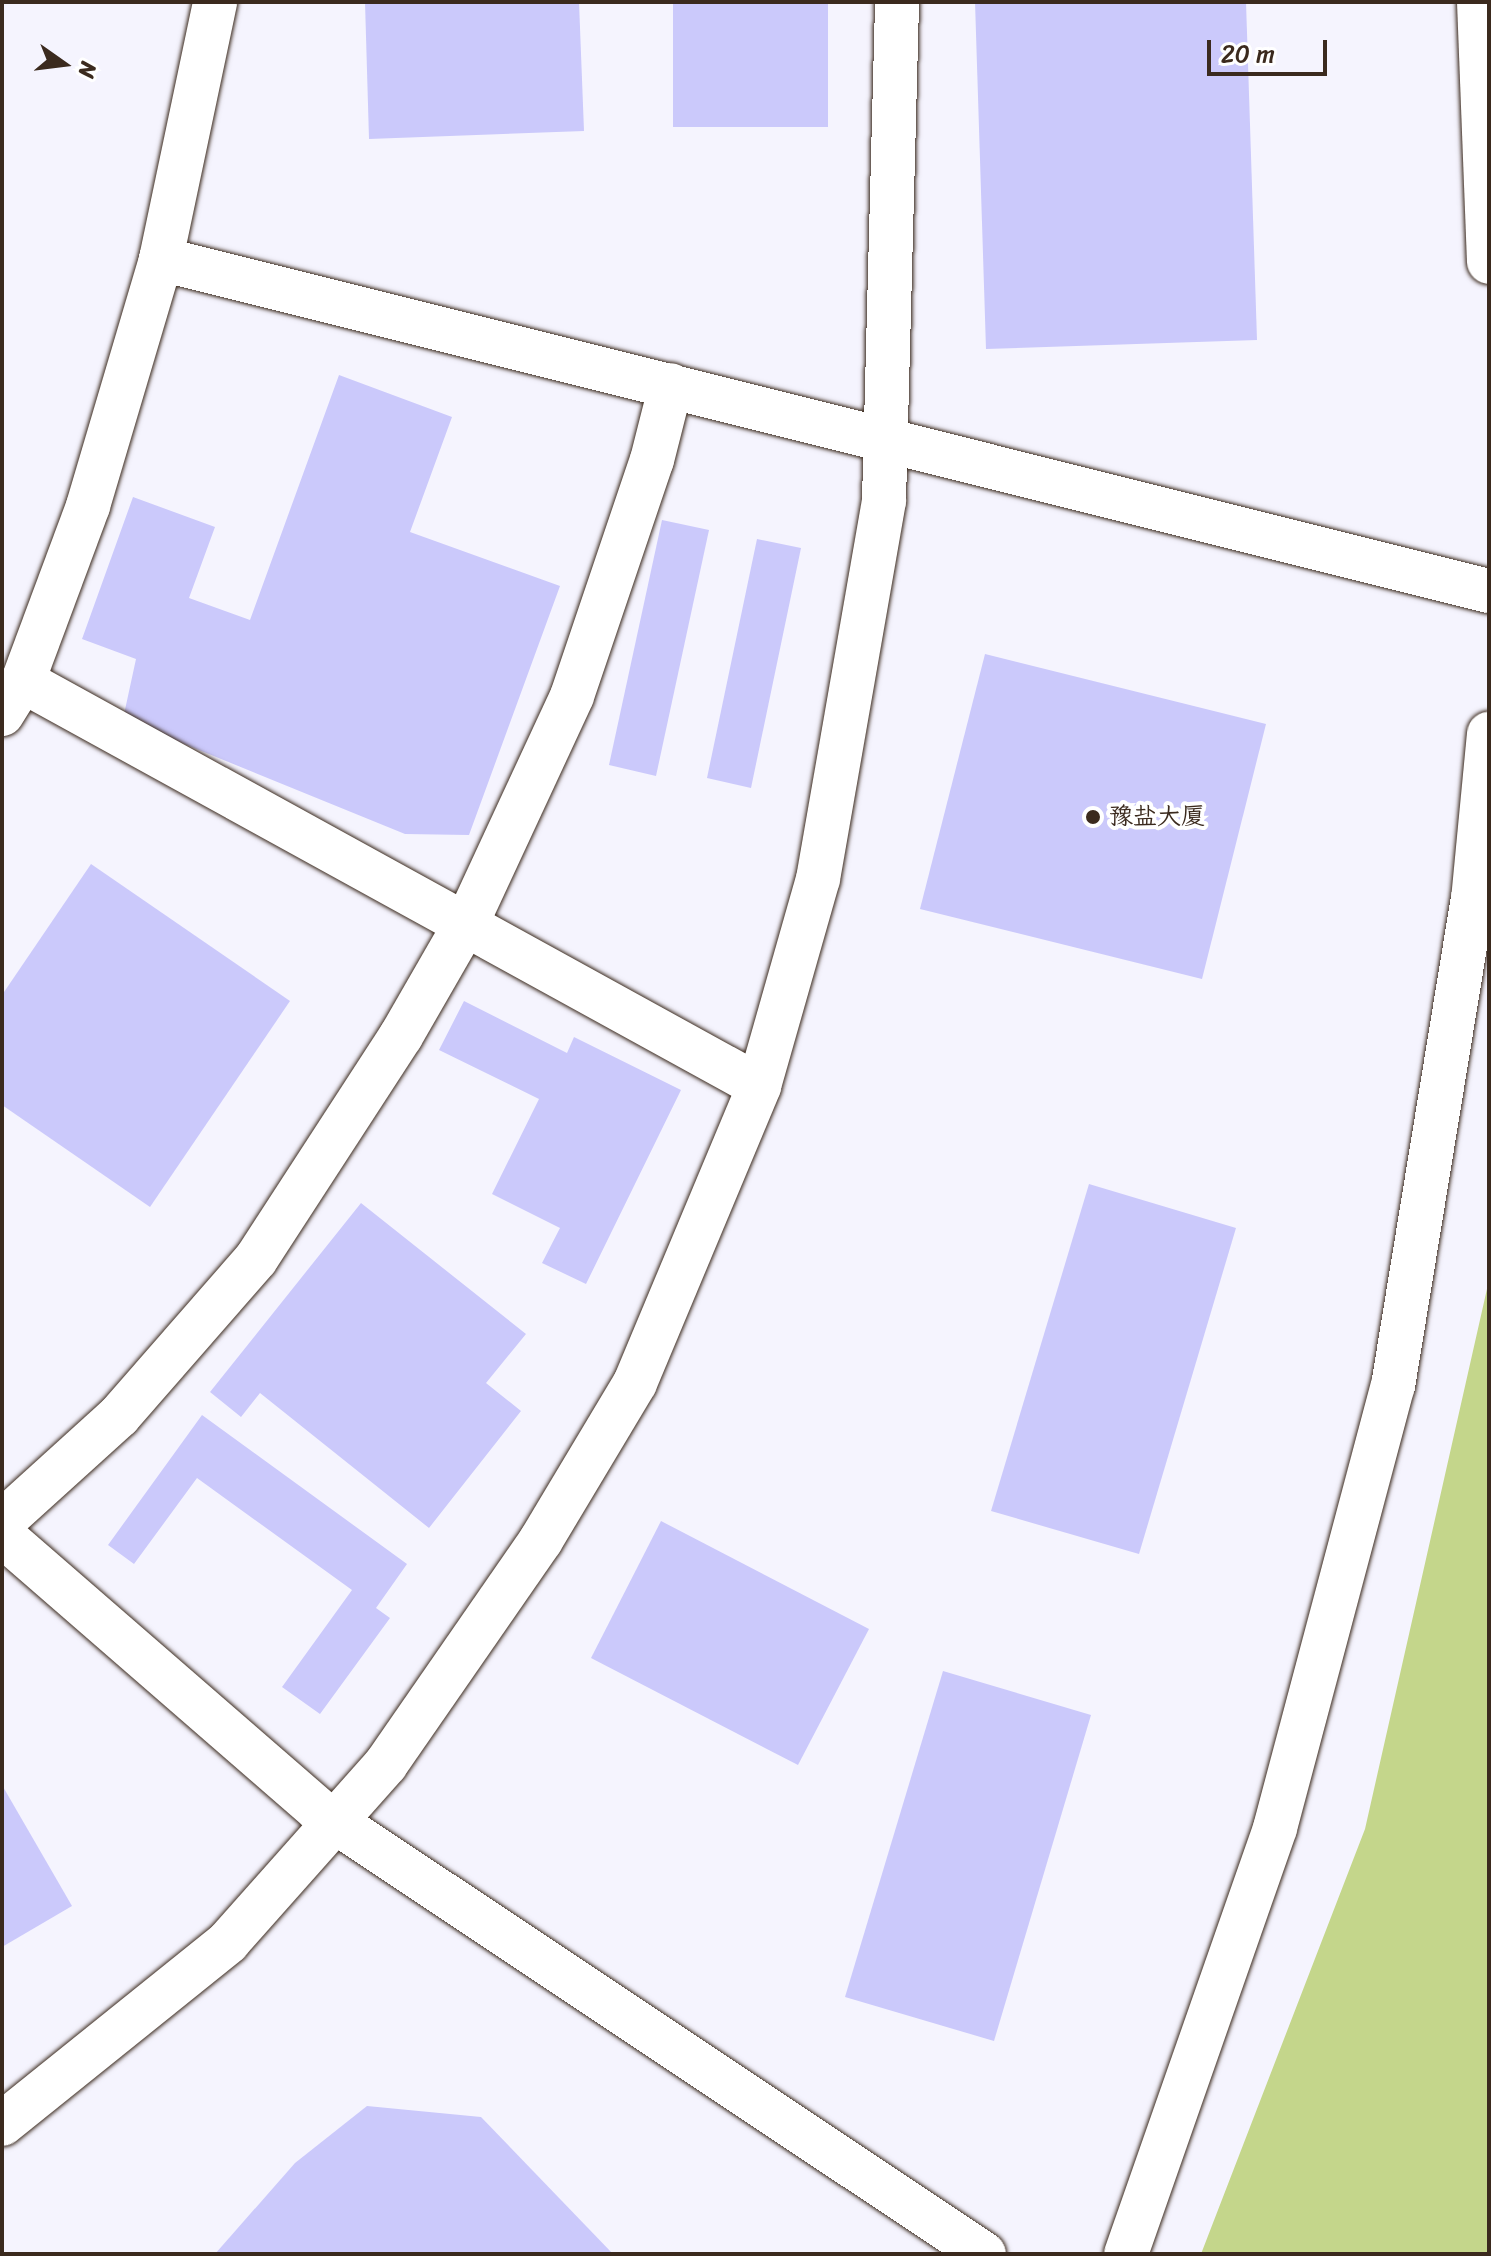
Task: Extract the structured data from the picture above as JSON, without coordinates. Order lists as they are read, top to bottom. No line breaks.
{"places":["豫盐大厦"],"scale_bar":"20 m","north":"right"}
